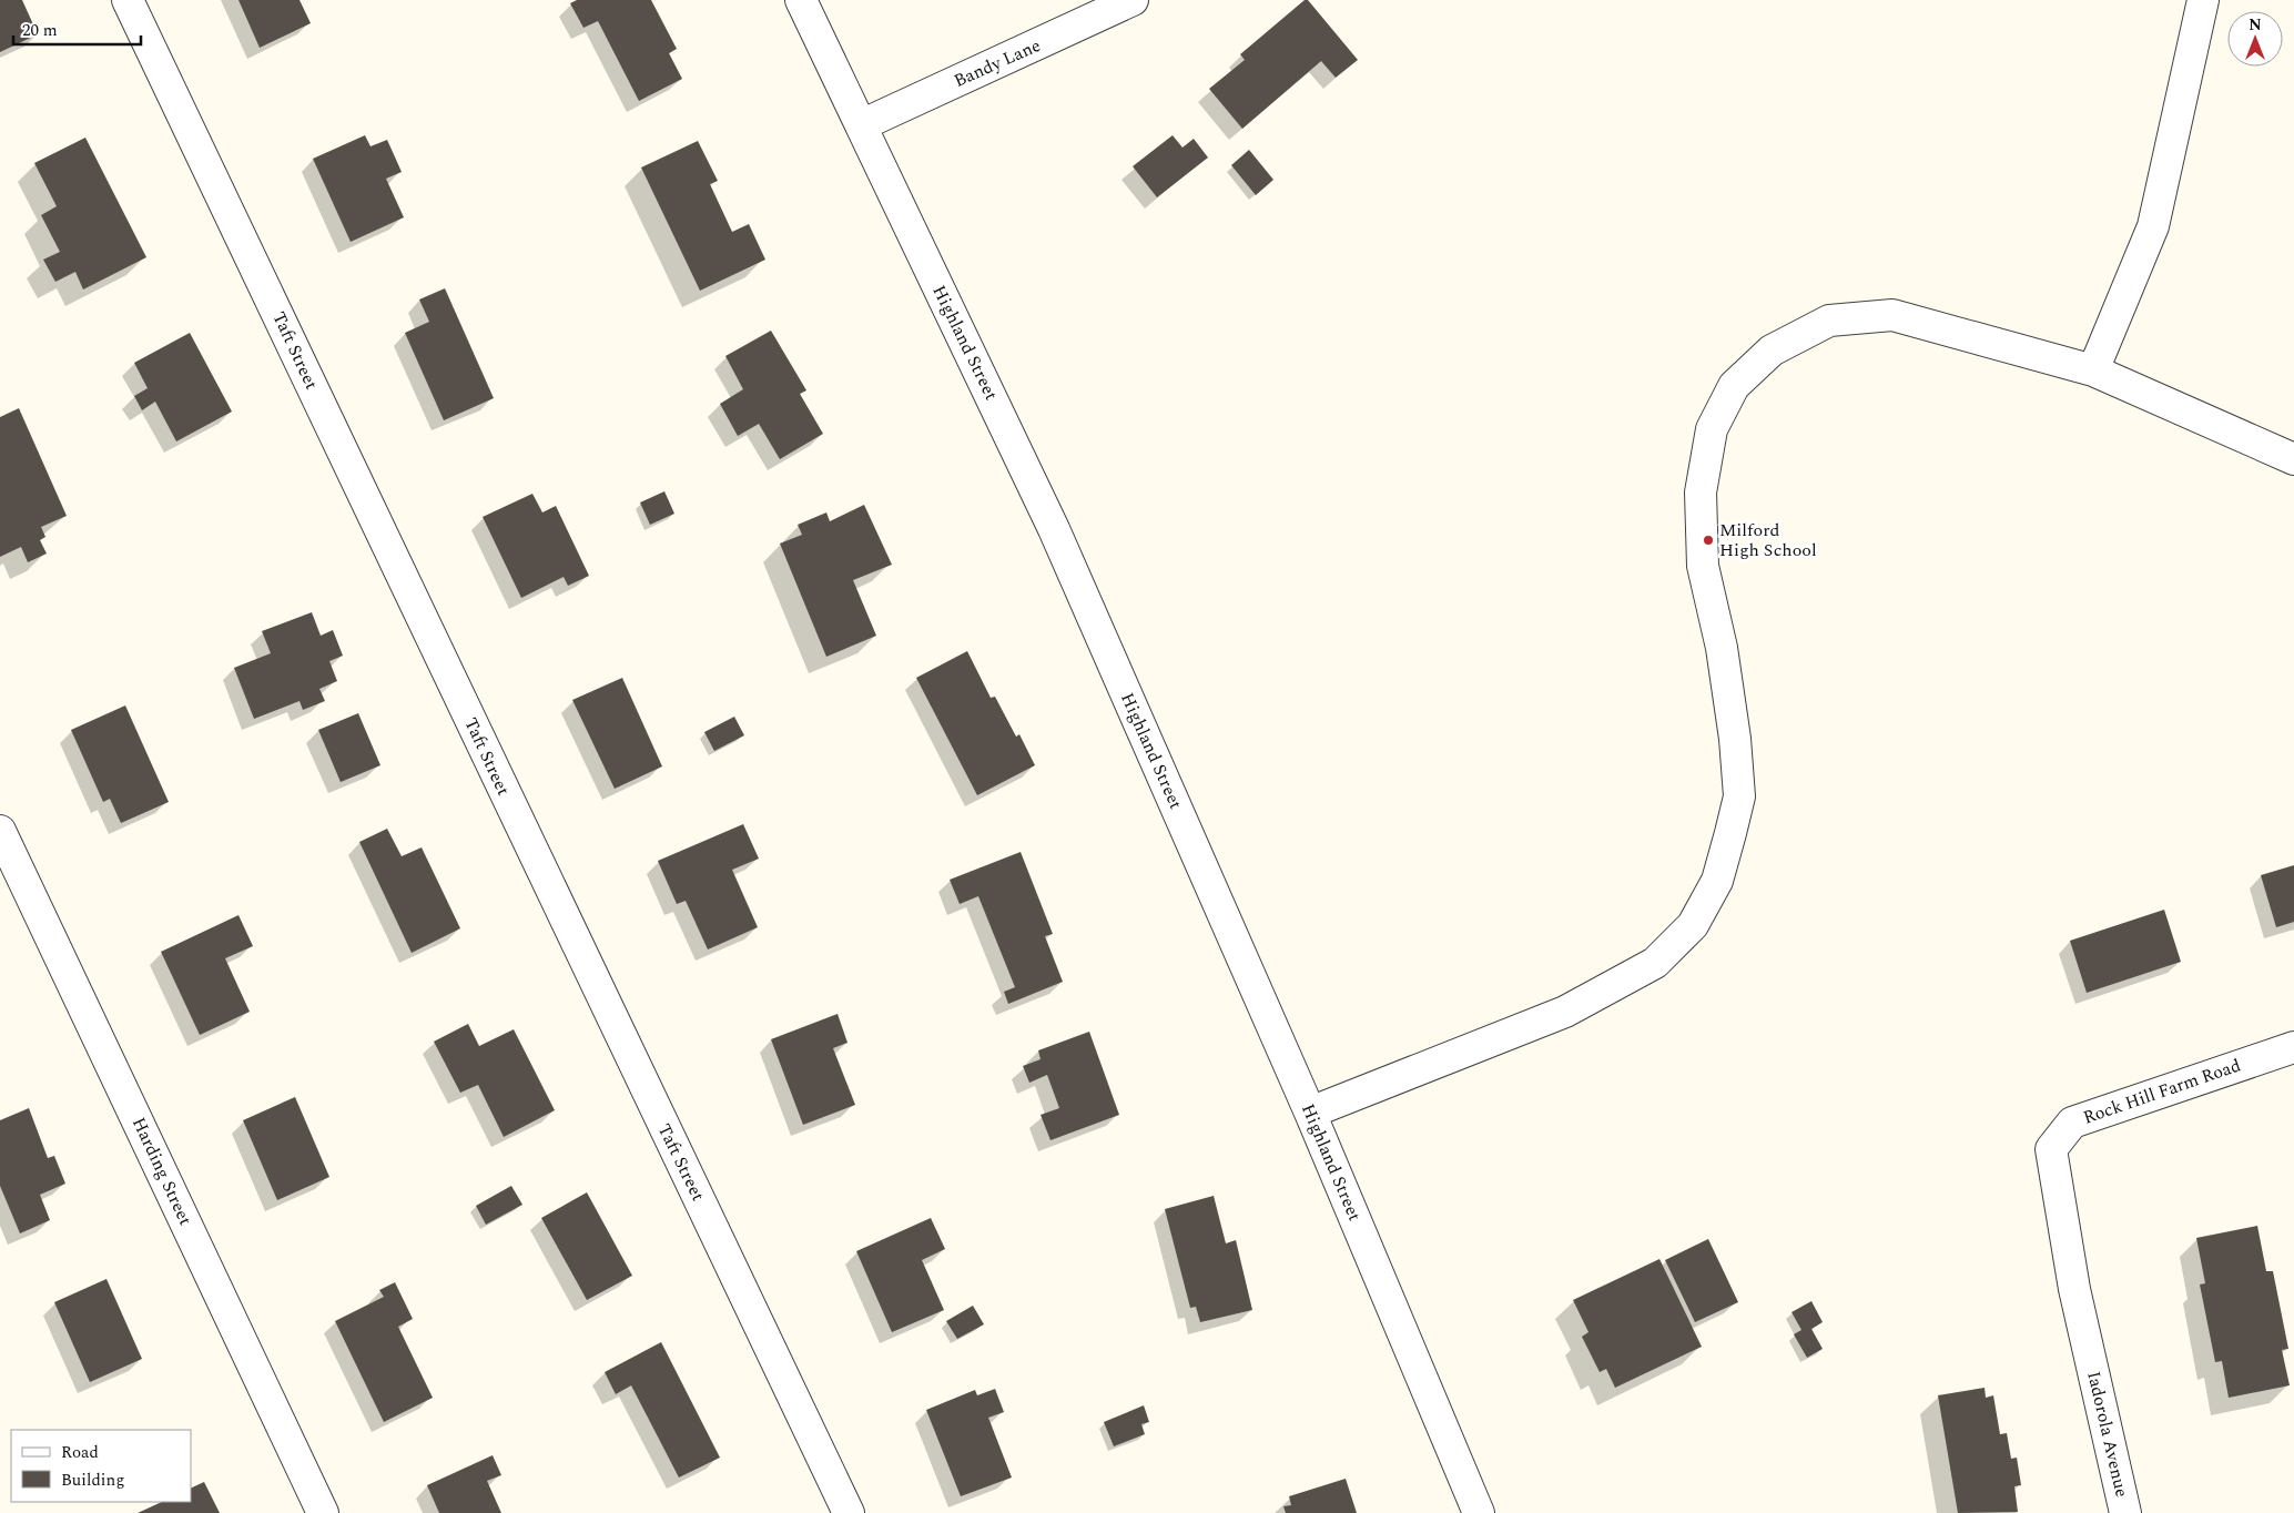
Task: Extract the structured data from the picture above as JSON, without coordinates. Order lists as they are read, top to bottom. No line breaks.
{"streets":{"street":["Bandy Lane","Highland Street","Taft Street","Rock Hill Farm Road","Harding Street","Iadorola Avenue"]},"crossings":[["Bandy Lane","Highland Street"],["Rock Hill Farm Road","Iadorola Avenue"]],"places":["Milford High School"],"legend":["Road","Building"],"scale_bar":"20 m","north":"top"}
